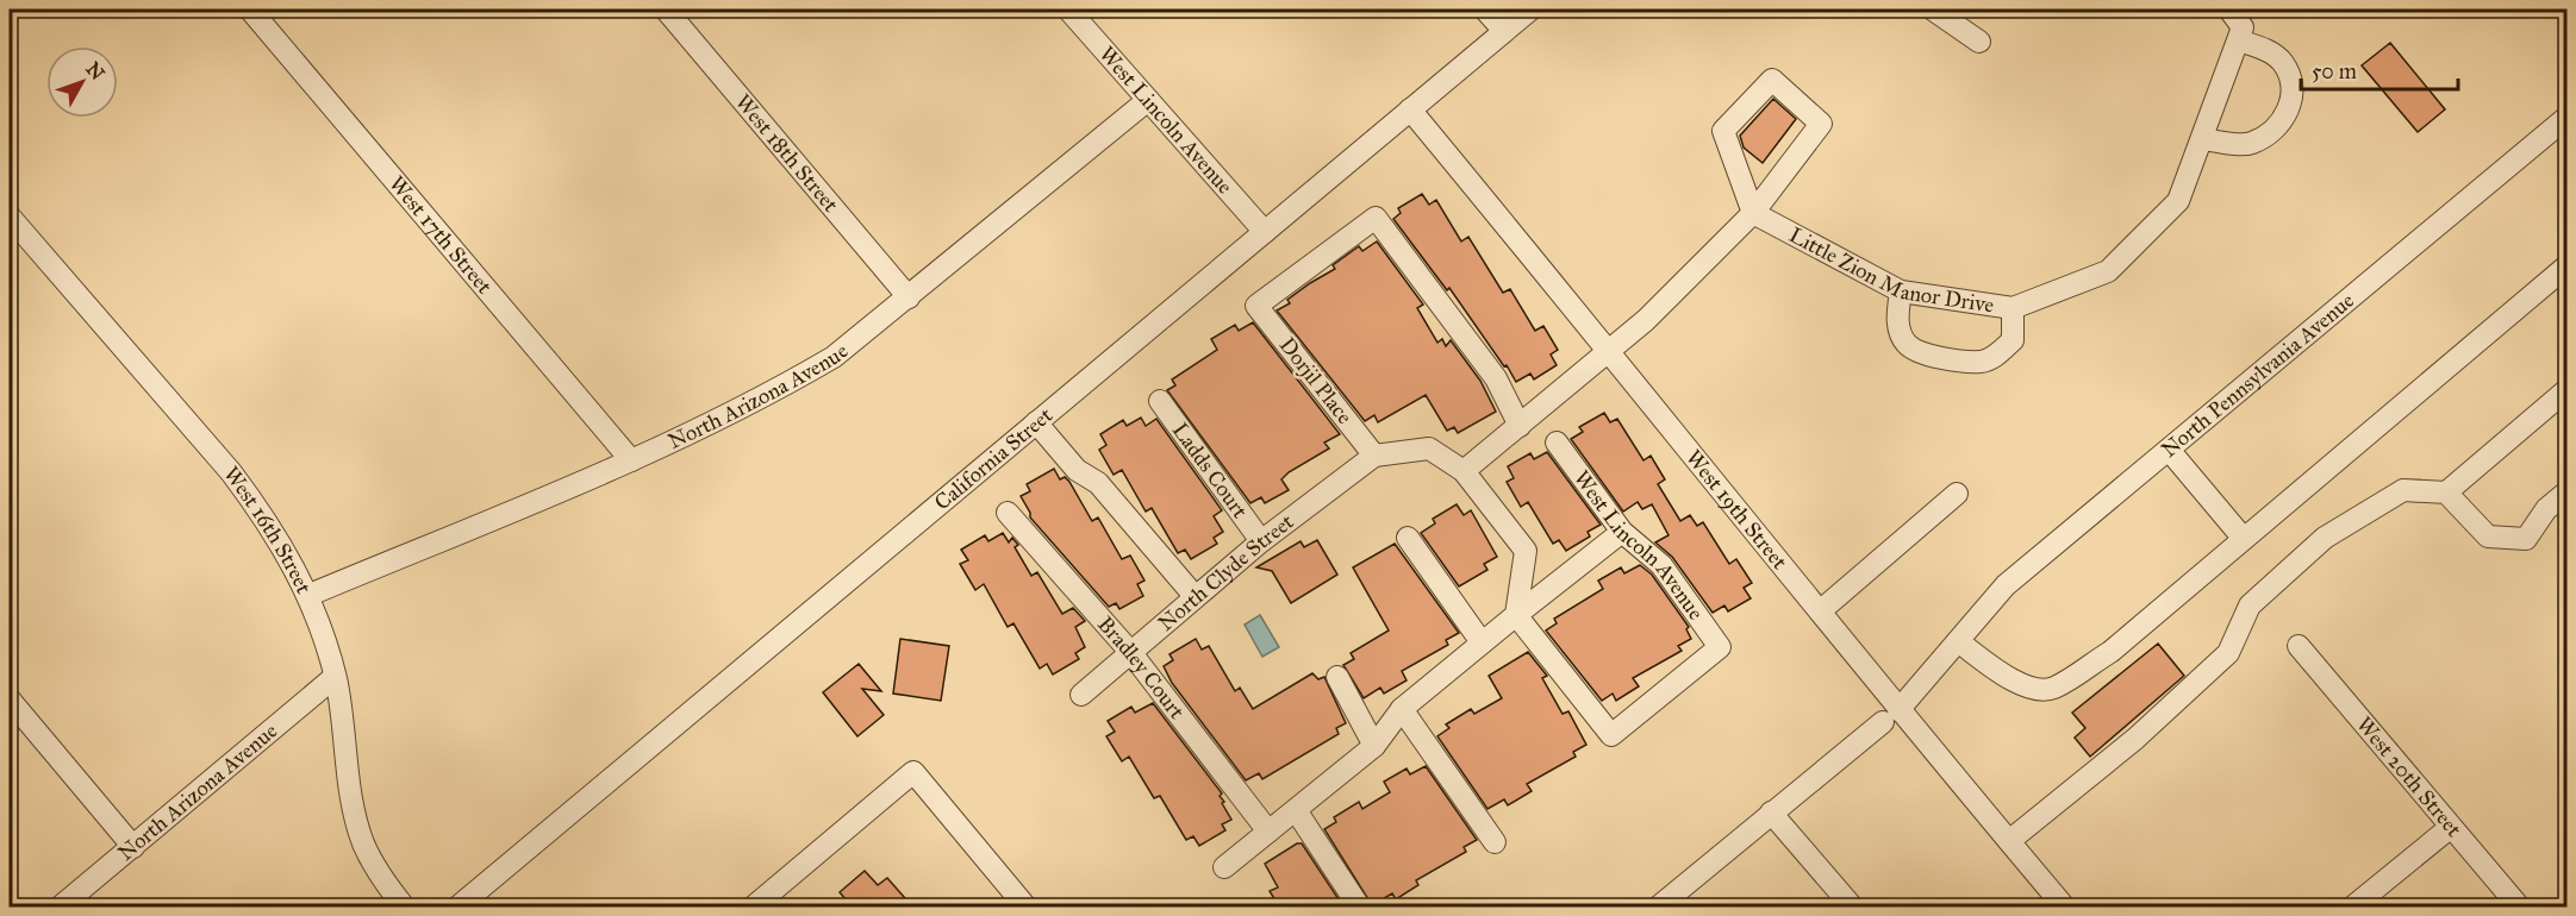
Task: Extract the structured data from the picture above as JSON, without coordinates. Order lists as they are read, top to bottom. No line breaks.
{"streets":{"street":["West Lincoln Avenue","West 18th Street","West 17th Street","Little Zion Manor Drive","North Pennsylvania Avenue","Dorjil Place","North Arizona Avenue","California Street","Ladds Court","West 19th Street","West 16th Street","North Clyde Street","Bradley Court","West 20th Street"]},"crossings":[["West Lincoln Avenue","North Arizona Avenue"],["West Lincoln Avenue","California Street"],["West 18th Street","North Arizona Avenue"],["West 17th Street","North Arizona Avenue"],["North Pennsylvania Avenue","West 19th Street"],["Dorjil Place","North Clyde Street"],["North Arizona Avenue","West 16th Street"],["California Street","West 19th Street"],["Ladds Court","North Clyde Street"],["North Clyde Street","Bradley Court"]],"scale_bar":"50 m","north":"top right"}
